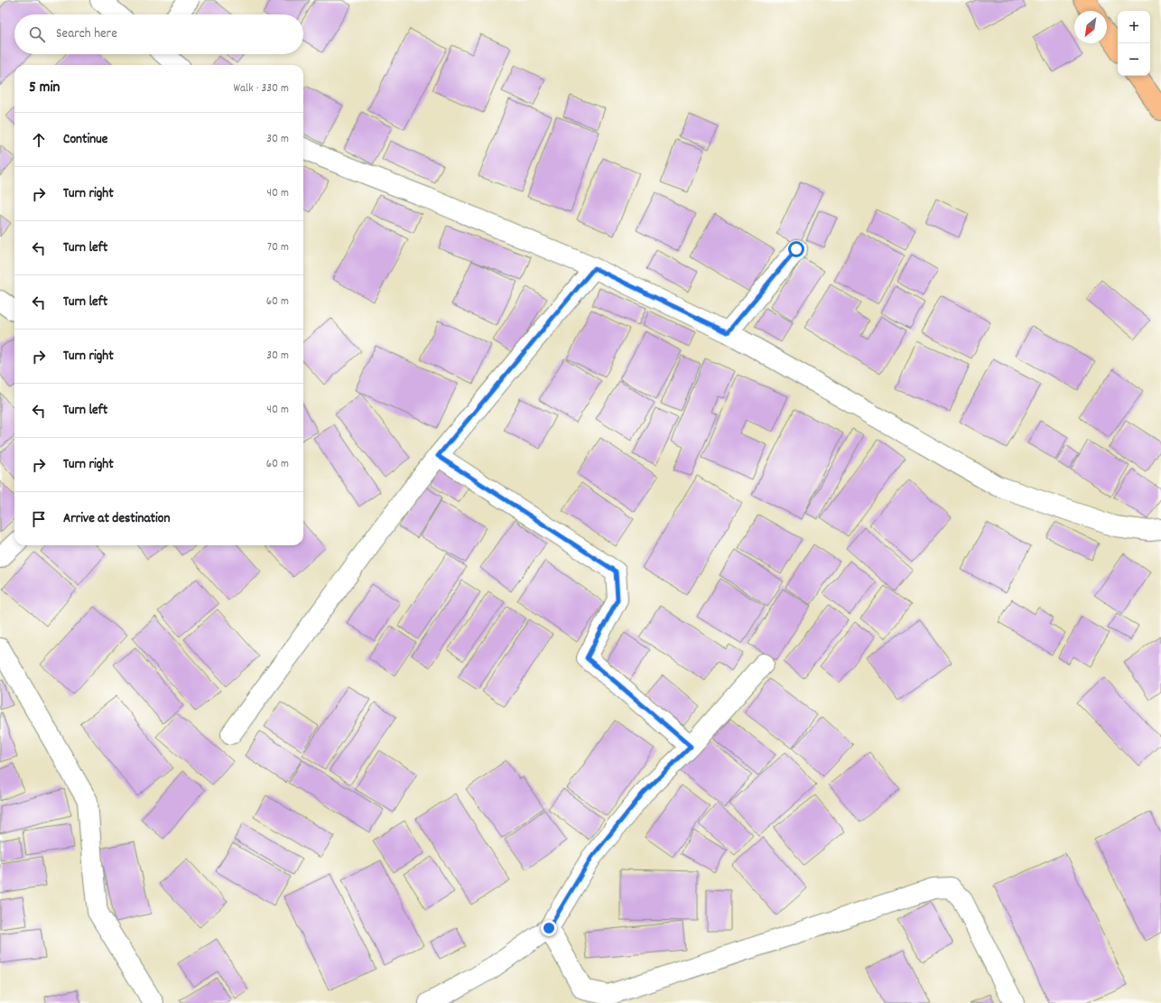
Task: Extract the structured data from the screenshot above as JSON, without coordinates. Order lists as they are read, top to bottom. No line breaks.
{"north":"bottom left","page":{"map_buttons":["+","−"],"search":"Search here","heading":["5 min","Walk · 330 m"],"list":[["Continue","30 m"],["Turn right","40 m"],["Turn left","70 m"],["Turn left","60 m"],["Turn right","30 m"],["Turn left","40 m"],["Turn right","60 m"],"Arrive at destination"]}}
